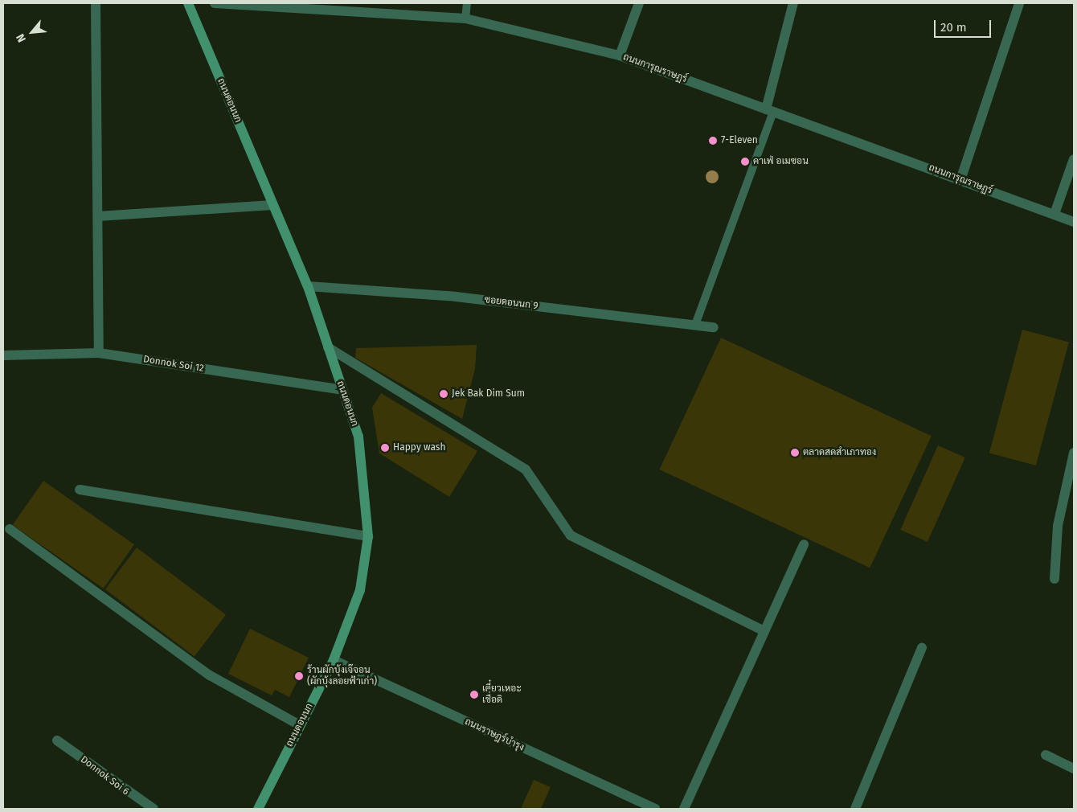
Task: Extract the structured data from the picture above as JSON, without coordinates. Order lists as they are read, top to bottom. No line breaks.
{"streets":{"main road":["ถนนดอนนก"],"street":["ถนนการุณราษฏร์","ซอยดอนนก 9","Donnok Soi 12","ถนนราษฎร์บำรุง","Donnok Soi 6"]},"crossings":[["ถนนดอนนก","ซอยดอนนก 9"],["ถนนดอนนก","Donnok Soi 12"],["ถนนดอนนก","ถนนราษฎร์บำรุง"]],"places":["7-Eleven","คาเฟ่ อเมซอน","Jek Bak Dim Sum","Happy wash","ตลาดสดสำเภาทอง","ร้านผักบุ้งเจ๊จอน (ผักบุ้งลอยฟ้าเก่า)","เตี๋ยวเหอะ เชื่อดิ"],"scale_bar":"20 m","north":"bottom left"}
